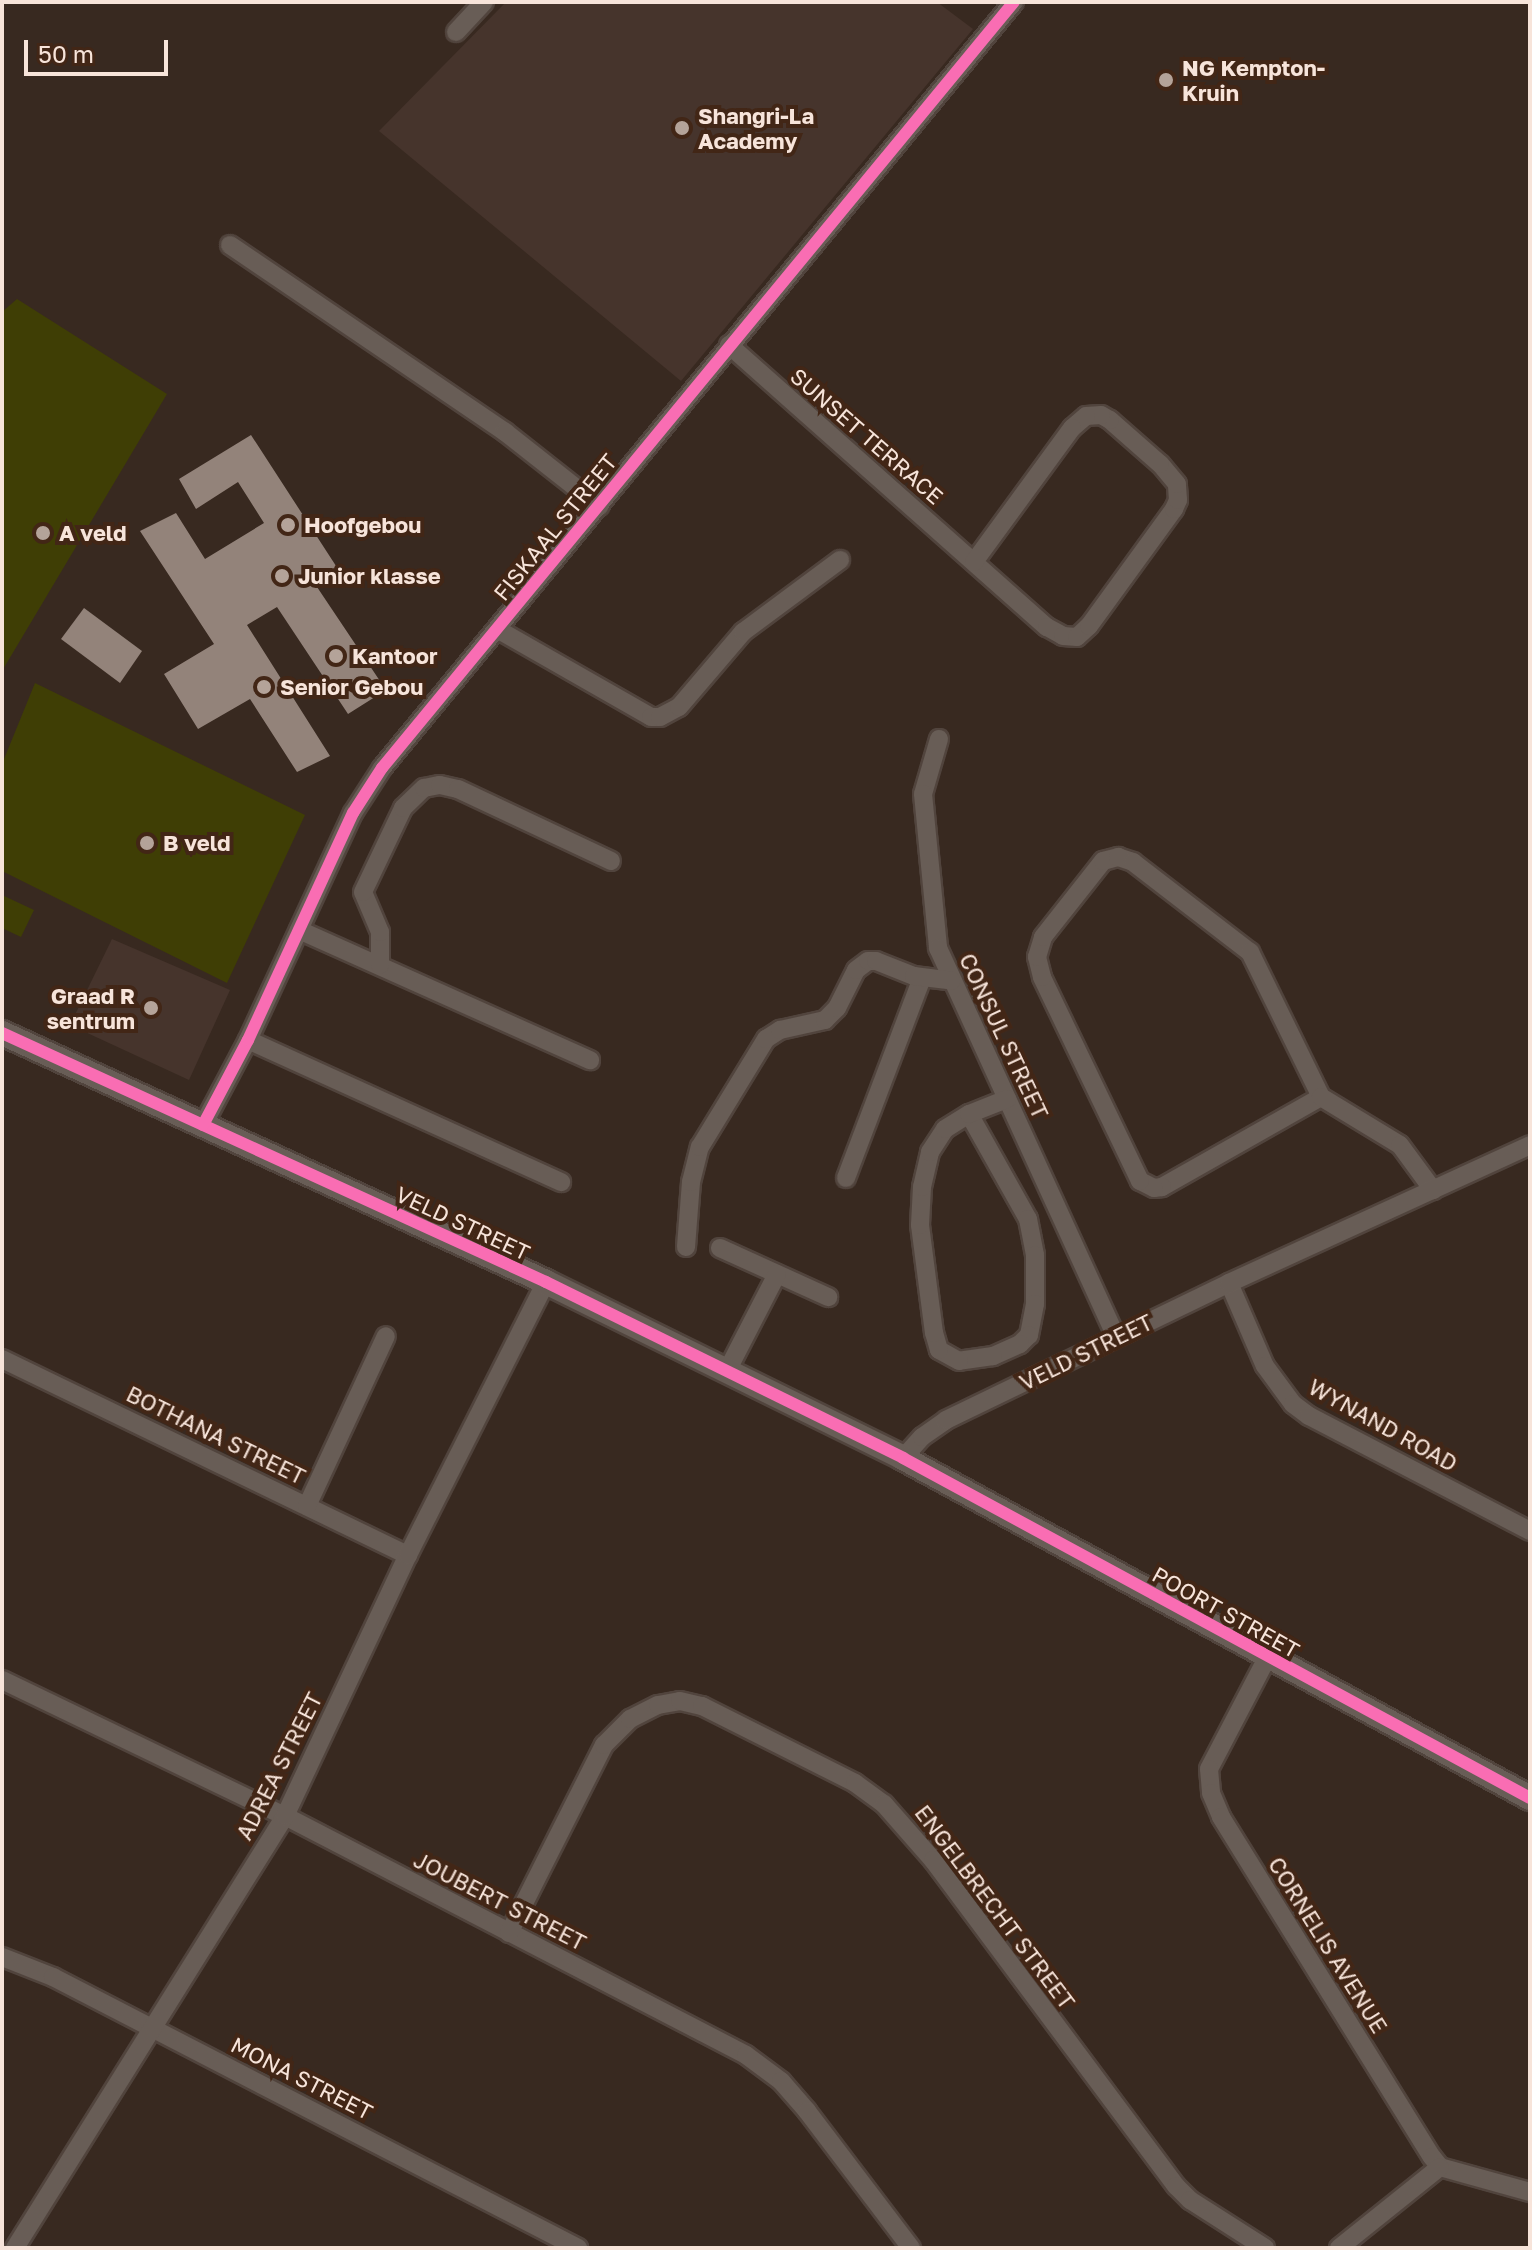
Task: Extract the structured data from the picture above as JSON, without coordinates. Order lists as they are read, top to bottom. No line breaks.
{"streets":{"street":["SUNSET TERRACE","FISKAAL STREET","CONSUL STREET","VELD STREET","WYNAND ROAD","BOTHANA STREET","POORT STREET","ADREA STREET","JOUBERT STREET","ENGELBRECHT STREET","CORNELIS AVENUE","MONA STREET"]},"crossings":[["SUNSET TERRACE","FISKAAL STREET"],["FISKAAL STREET","VELD STREET"],["CONSUL STREET","VELD STREET"],["VELD STREET","WYNAND ROAD"],["VELD STREET","POORT STREET"],["VELD STREET","ADREA STREET"],["BOTHANA STREET","ADREA STREET"],["POORT STREET","CORNELIS AVENUE"],["ADREA STREET","JOUBERT STREET"],["ADREA STREET","MONA STREET"],["JOUBERT STREET","ENGELBRECHT STREET"]],"places":["NG Kempton- Kruin","Shangri-La Academy","Hoofgebou","A veld","Junior klasse","Kantoor","Senior Gebou","B veld","Graad R sentrum"],"scale_bar":"50 m"}
